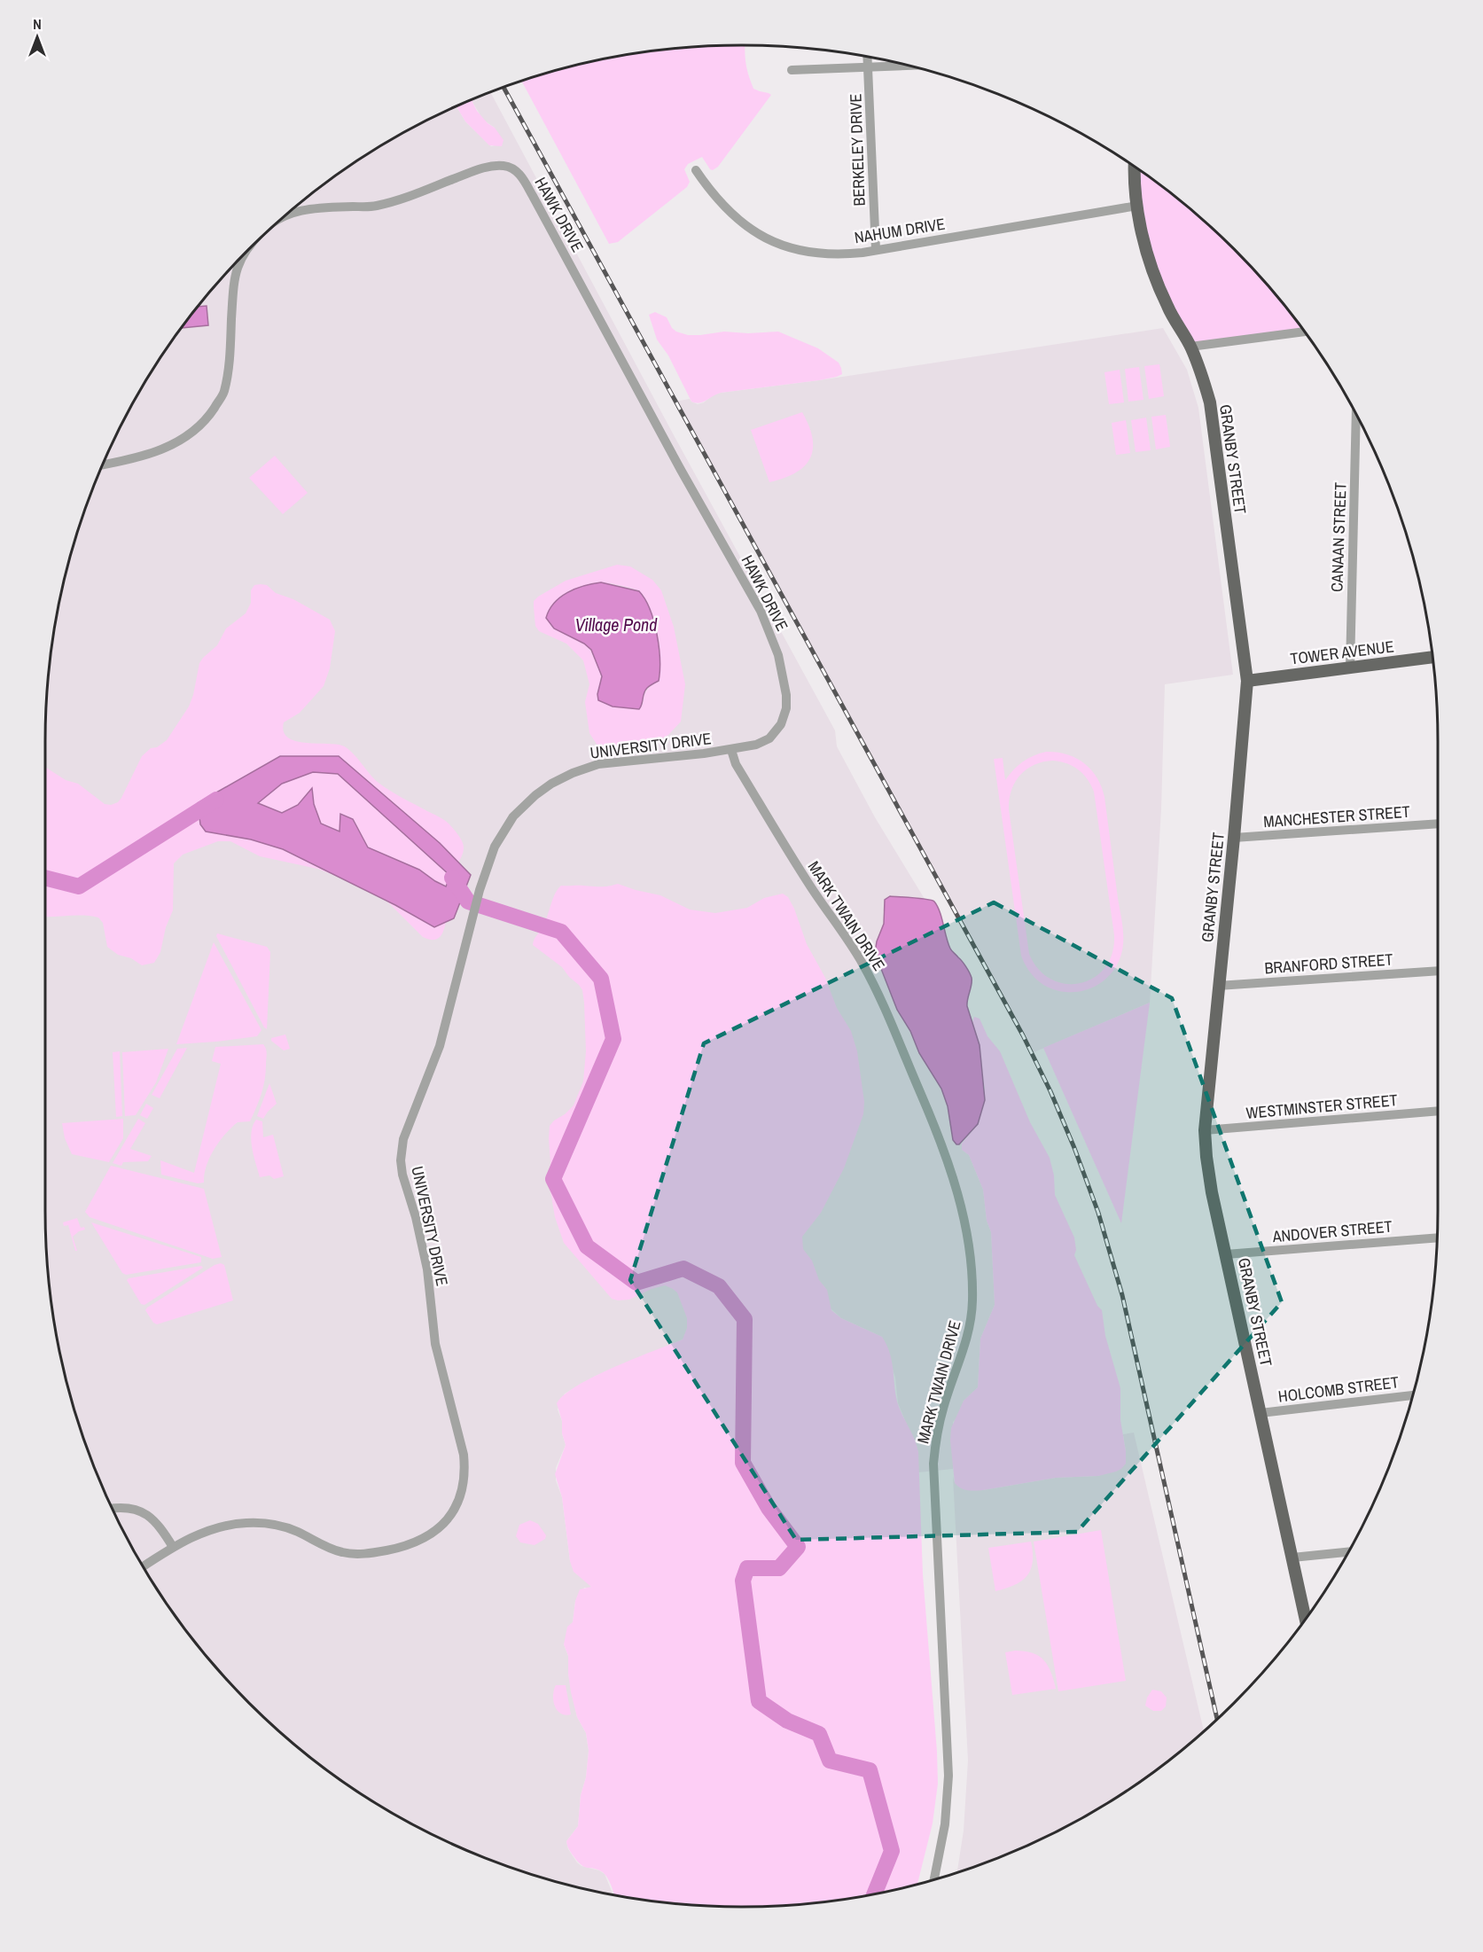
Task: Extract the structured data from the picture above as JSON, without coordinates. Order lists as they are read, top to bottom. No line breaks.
{"streets":{"main road":["GRANBY STREET","TOWER AVENUE"],"street":["BERKELEY DRIVE","HAWK DRIVE","NAHUM DRIVE","CANAAN STREET","UNIVERSITY DRIVE","MANCHESTER STREET","MARK TWAIN DRIVE","BRANFORD STREET","WESTMINSTER STREET","ANDOVER STREET","HOLCOMB STREET"]},"crossings":[["BERKELEY DRIVE","NAHUM DRIVE"],["HAWK DRIVE","UNIVERSITY DRIVE"],["HAWK DRIVE","MARK TWAIN DRIVE"],["NAHUM DRIVE","GRANBY STREET"],["GRANBY STREET","TOWER AVENUE"],["GRANBY STREET","MANCHESTER STREET"],["GRANBY STREET","BRANFORD STREET"],["GRANBY STREET","WESTMINSTER STREET"],["GRANBY STREET","ANDOVER STREET"],["GRANBY STREET","HOLCOMB STREET"],["CANAAN STREET","TOWER AVENUE"],["UNIVERSITY DRIVE","MARK TWAIN DRIVE"]],"water":["Village Pond"],"north":"top"}
